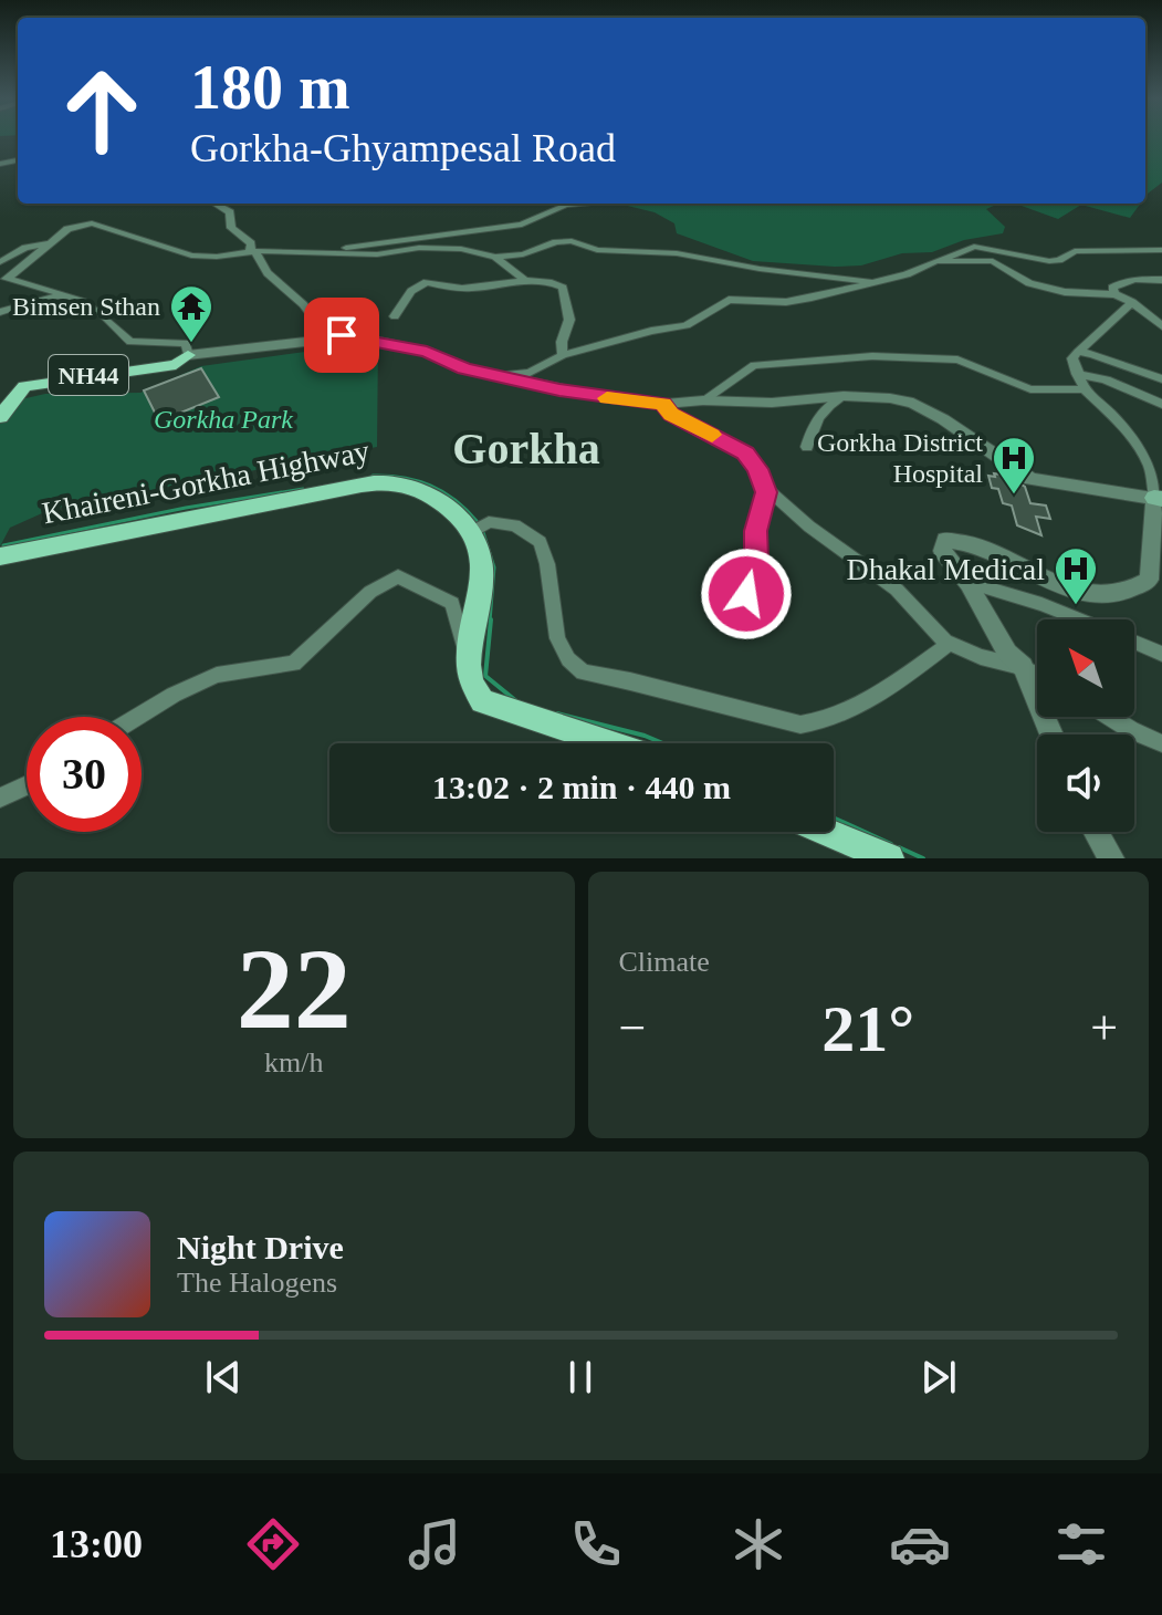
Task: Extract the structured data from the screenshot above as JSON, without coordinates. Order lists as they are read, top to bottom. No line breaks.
{"streets":{"main road":["NH44","Khaireni-Gorkha Highway"]},"districts":["Gorkha"],"parks":["Gorkha Park"],"places":{"temple":["Bimsen Sthan"],"hospital":["Gorkha District Hospital","Dhakal Medical"]},"north":"top left","page":{"turn":["180 m","Gorkha-Ghyampesal Road"],"limit":"30","trip":"13:02 · 2 min · 440 m","tile":[["22","km/h"],"Climate"],"heat":["−","21°","+"],"song":["Night Drive","The Halogens"],"tabs":"13:00"}}
